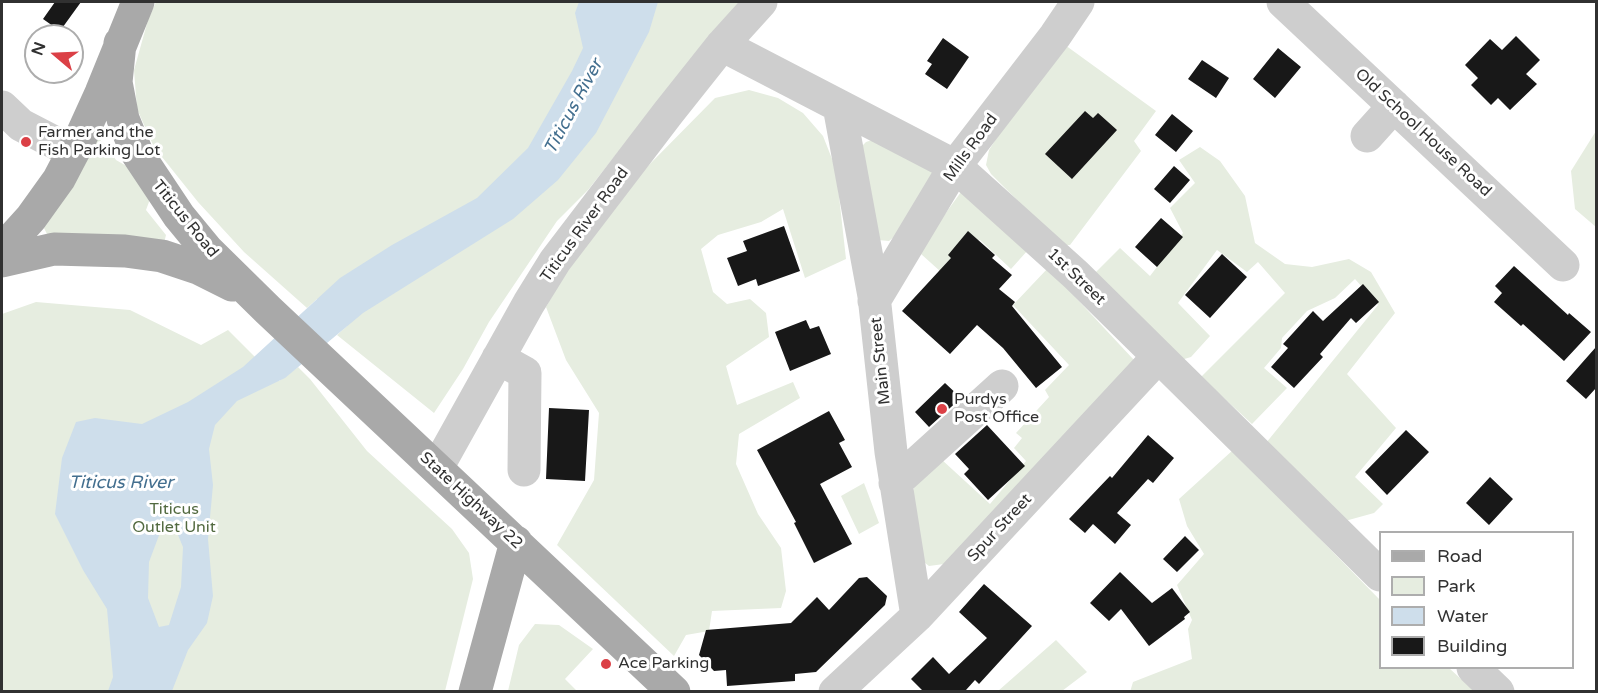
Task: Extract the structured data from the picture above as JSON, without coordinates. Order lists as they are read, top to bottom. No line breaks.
{"streets":{"main road":["Titicus Road","State Highway 22"],"street":["Old School House Road","Mills Road","Titicus River Road","1st Street","Main Street","Spur Street"]},"crossings":[["Mills Road","1st Street"],["Mills Road","Main Street"],["Titicus Road","State Highway 22"],["Titicus River Road","1st Street"],["Titicus River Road","State Highway 22"],["1st Street","Main Street"],["1st Street","Spur Street"],["Main Street","Spur Street"]],"water":["Titicus River"],"parks":["Titicus Outlet Unit"],"places":["Farmer and the Fish Parking Lot","Purdys Post Office","Ace Parking"],"legend":["Road","Park","Water","Building"],"north":"left"}
